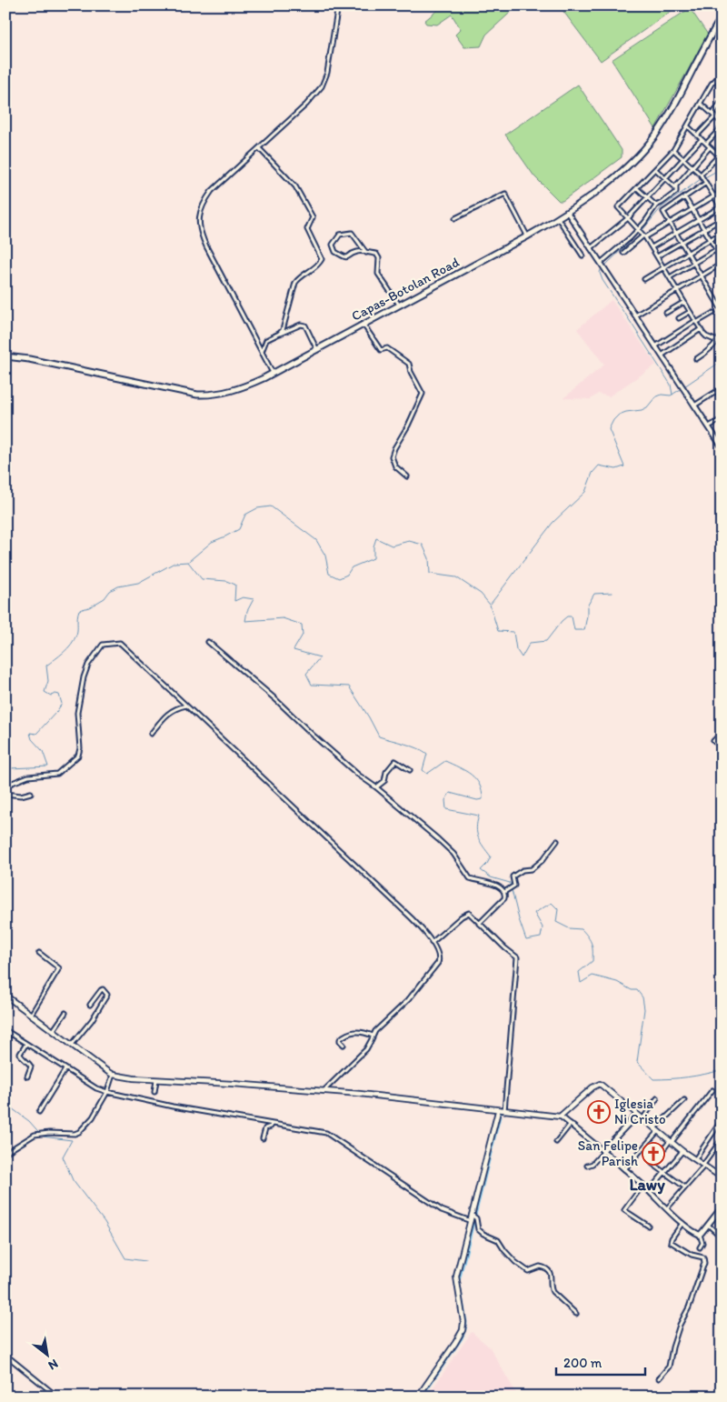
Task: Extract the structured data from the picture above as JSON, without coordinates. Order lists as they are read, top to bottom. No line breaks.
{"streets":{"main road":["Capas-Botolan Road"]},"districts":["Lawy"],"places":{"church":["Iglesia Ni Cristo","San Felipe Parish"]},"scale_bar":"200 m","north":"bottom right"}
